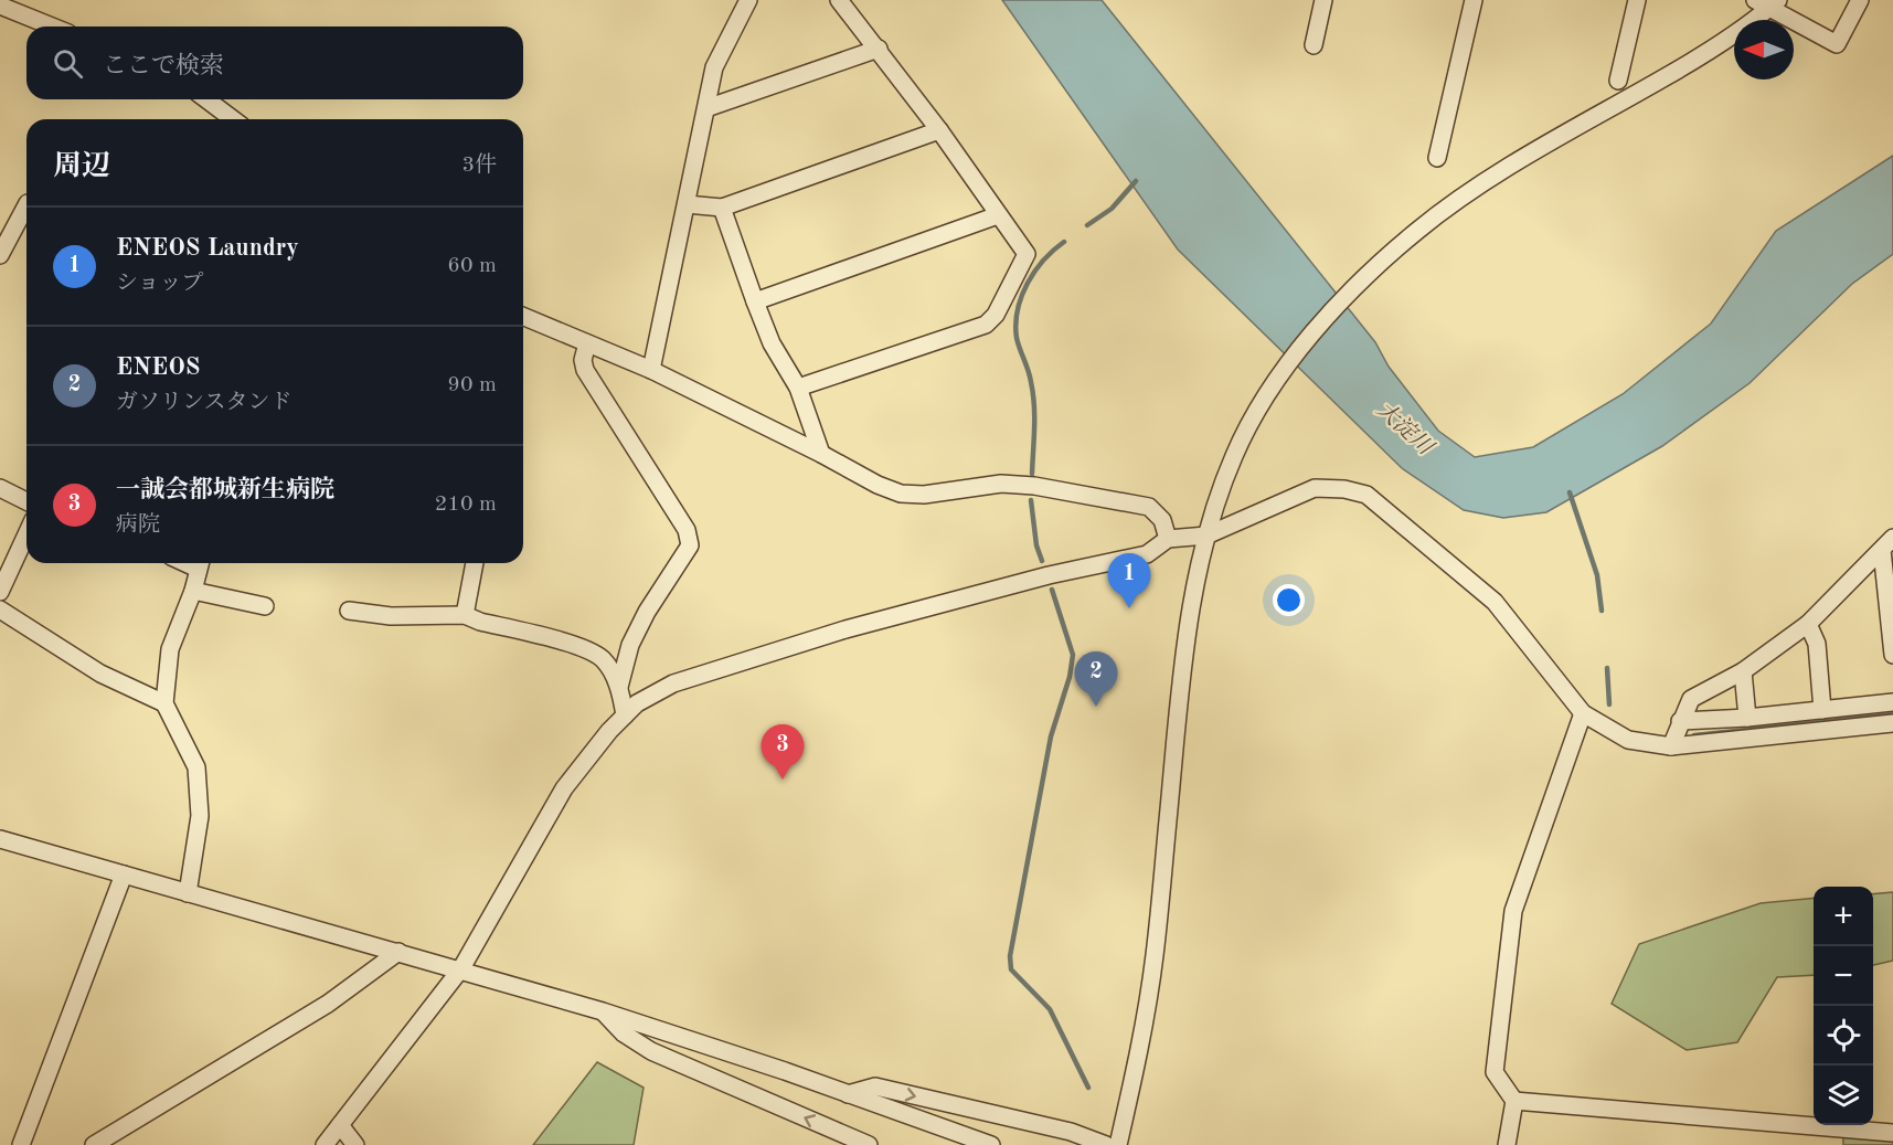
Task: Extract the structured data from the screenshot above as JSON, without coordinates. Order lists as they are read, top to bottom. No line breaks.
{"water":["大淀川"],"north":"left","page":{"search":"ここで検索","heading":["周辺","3件"],"list":[{"mark":"1","name":"ENEOS Laundry","note":"ショップ","value":"60 m"},{"mark":"2","name":"ENEOS","note":"ガソリンスタンド","value":"90 m"},{"mark":"3","name":"一誠会都城新生病院","note":"病院","value":"210 m"}],"pins":["1","2","3"],"map_buttons":["+","−"]}}
